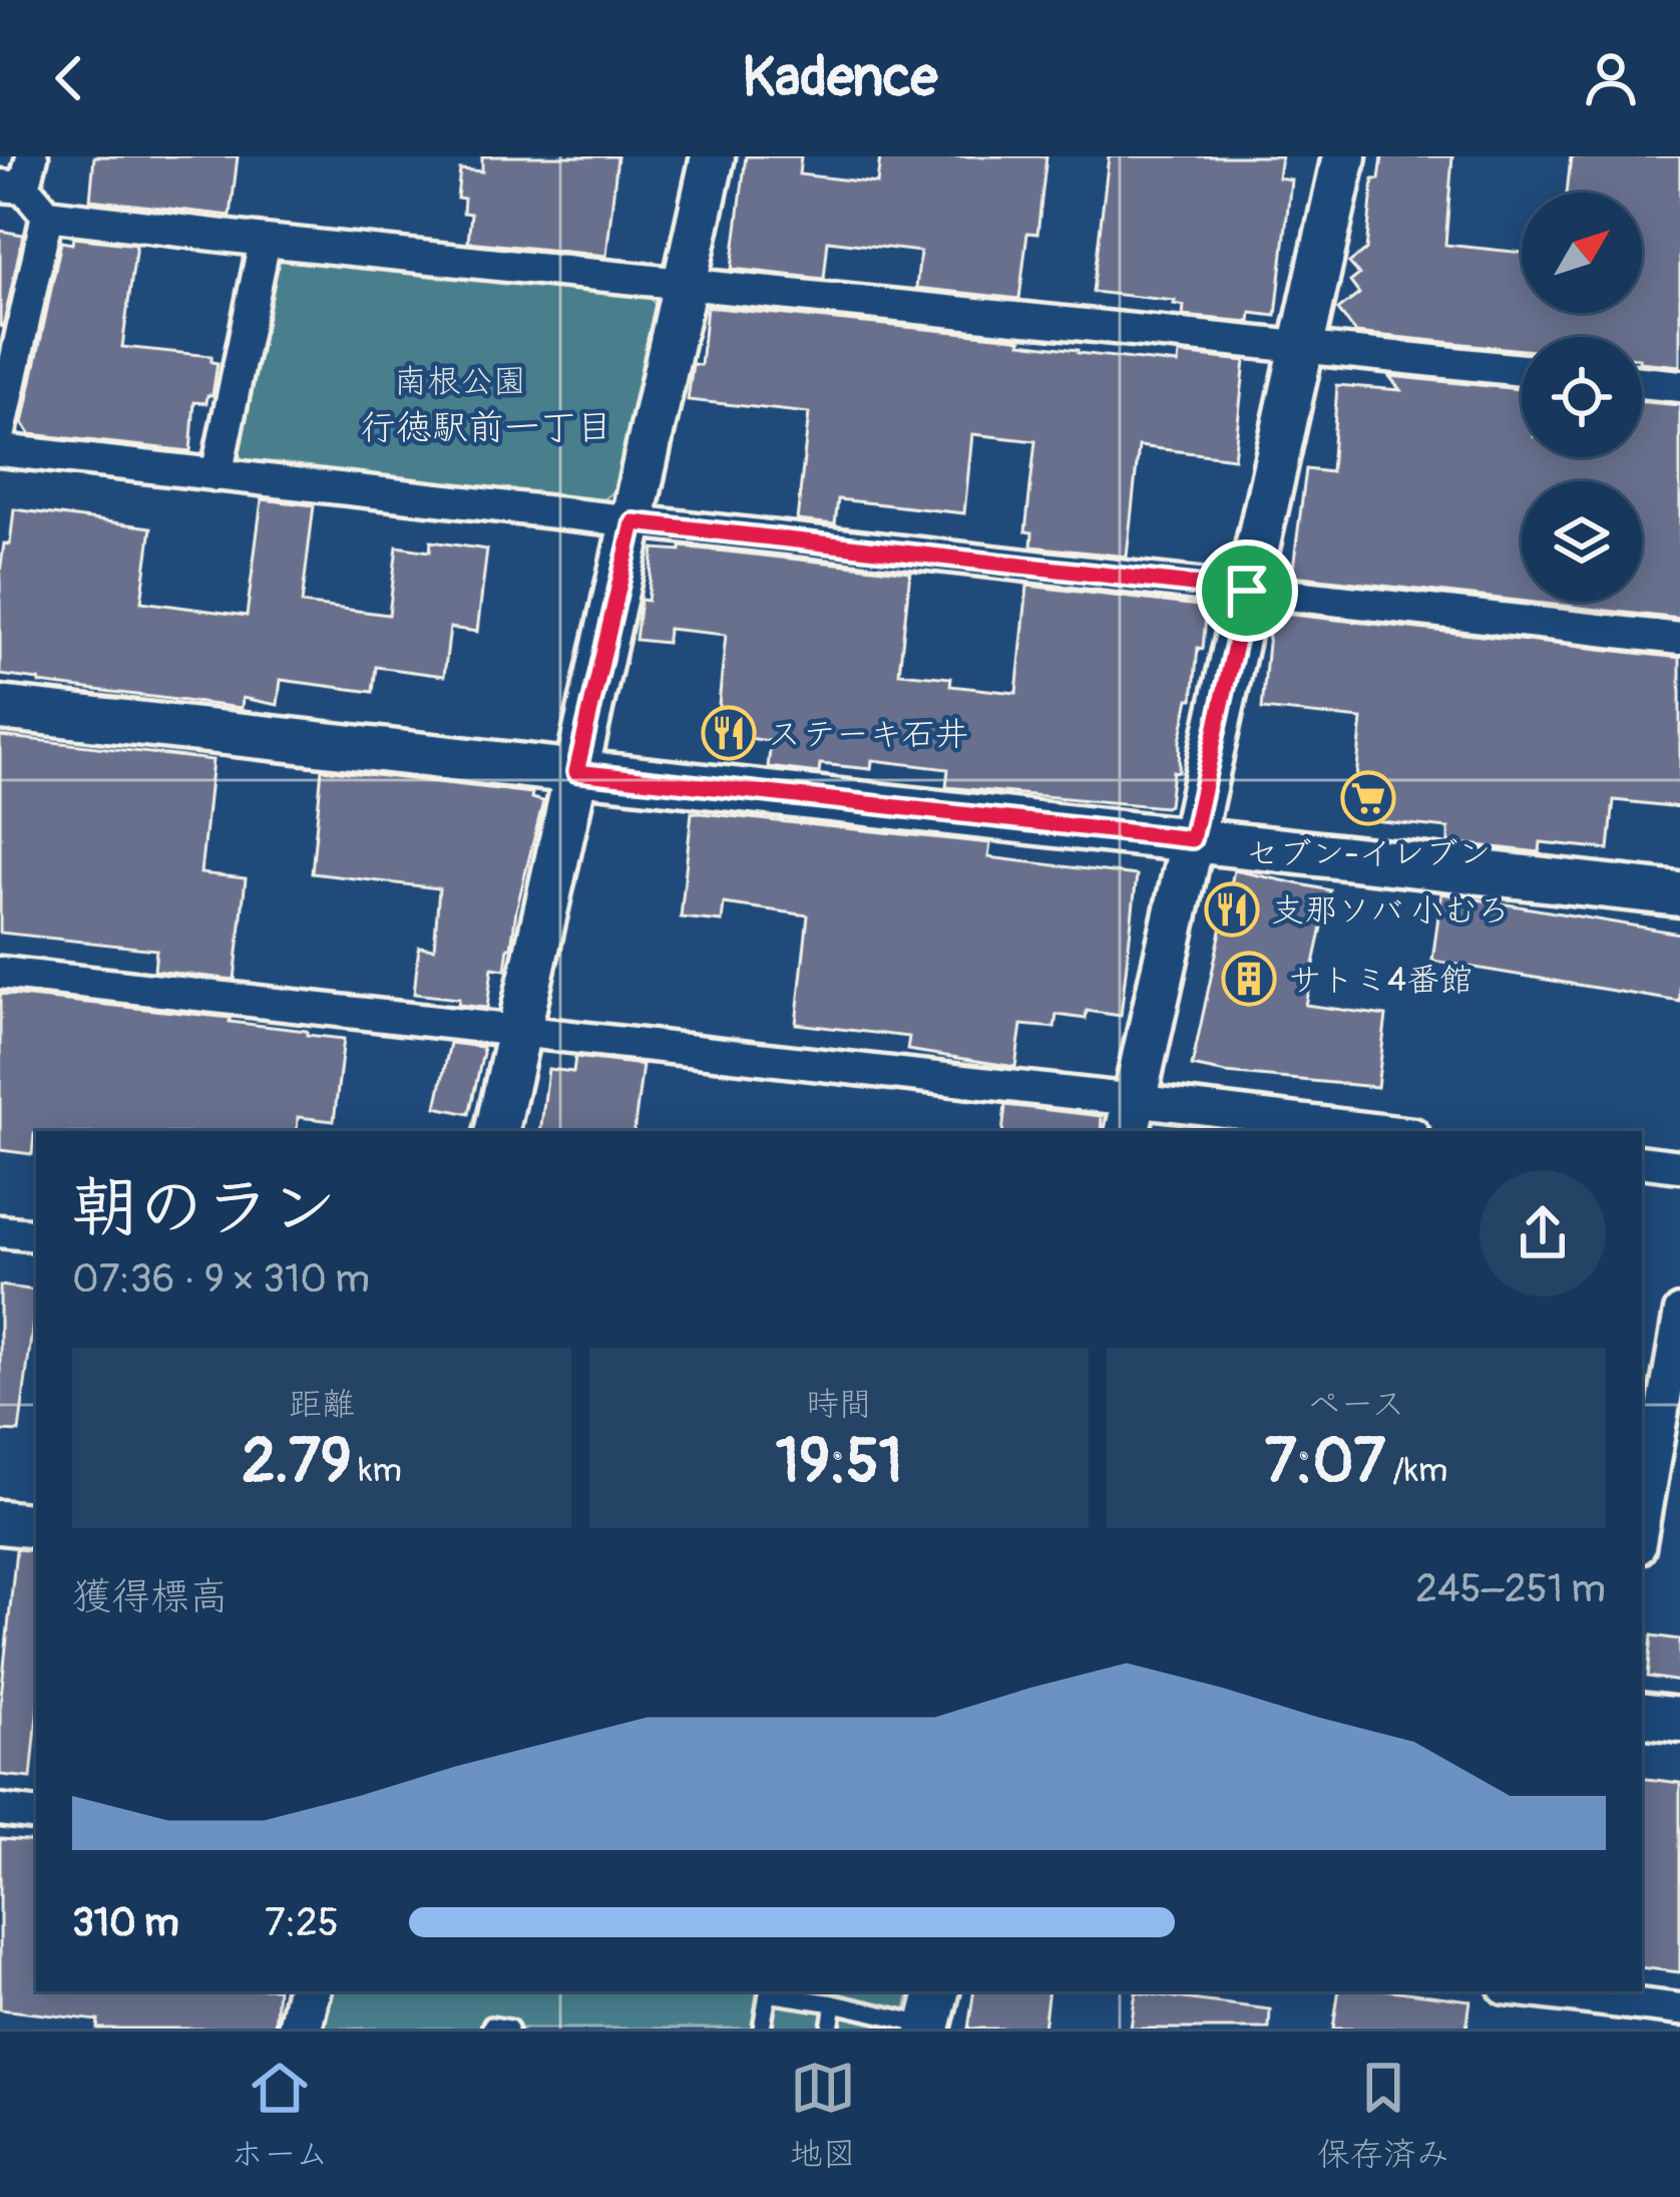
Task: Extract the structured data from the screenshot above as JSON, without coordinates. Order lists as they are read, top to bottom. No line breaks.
{"districts":["行徳駅前一丁目"],"parks":["南根公園"],"places":{"restaurant":["ステーキ石井","支那ソバ 小むろ"],"supermarket":["セブン-イレブン"],"building":["サトミ4番館"]},"north":"top right","page":{"header":"Kadence","heading":["朝のラン","07:36 · 9 × 310 m"],"stats":[["距離","2.79 km"],["時間","19:51"],["ペース","7:07 /km"]],"chart":["獲得標高","245–251 m"],"list":[{"name":"310 m","note":"7:25"}],"tabs":["ホーム","地図","保存済み"]}}
